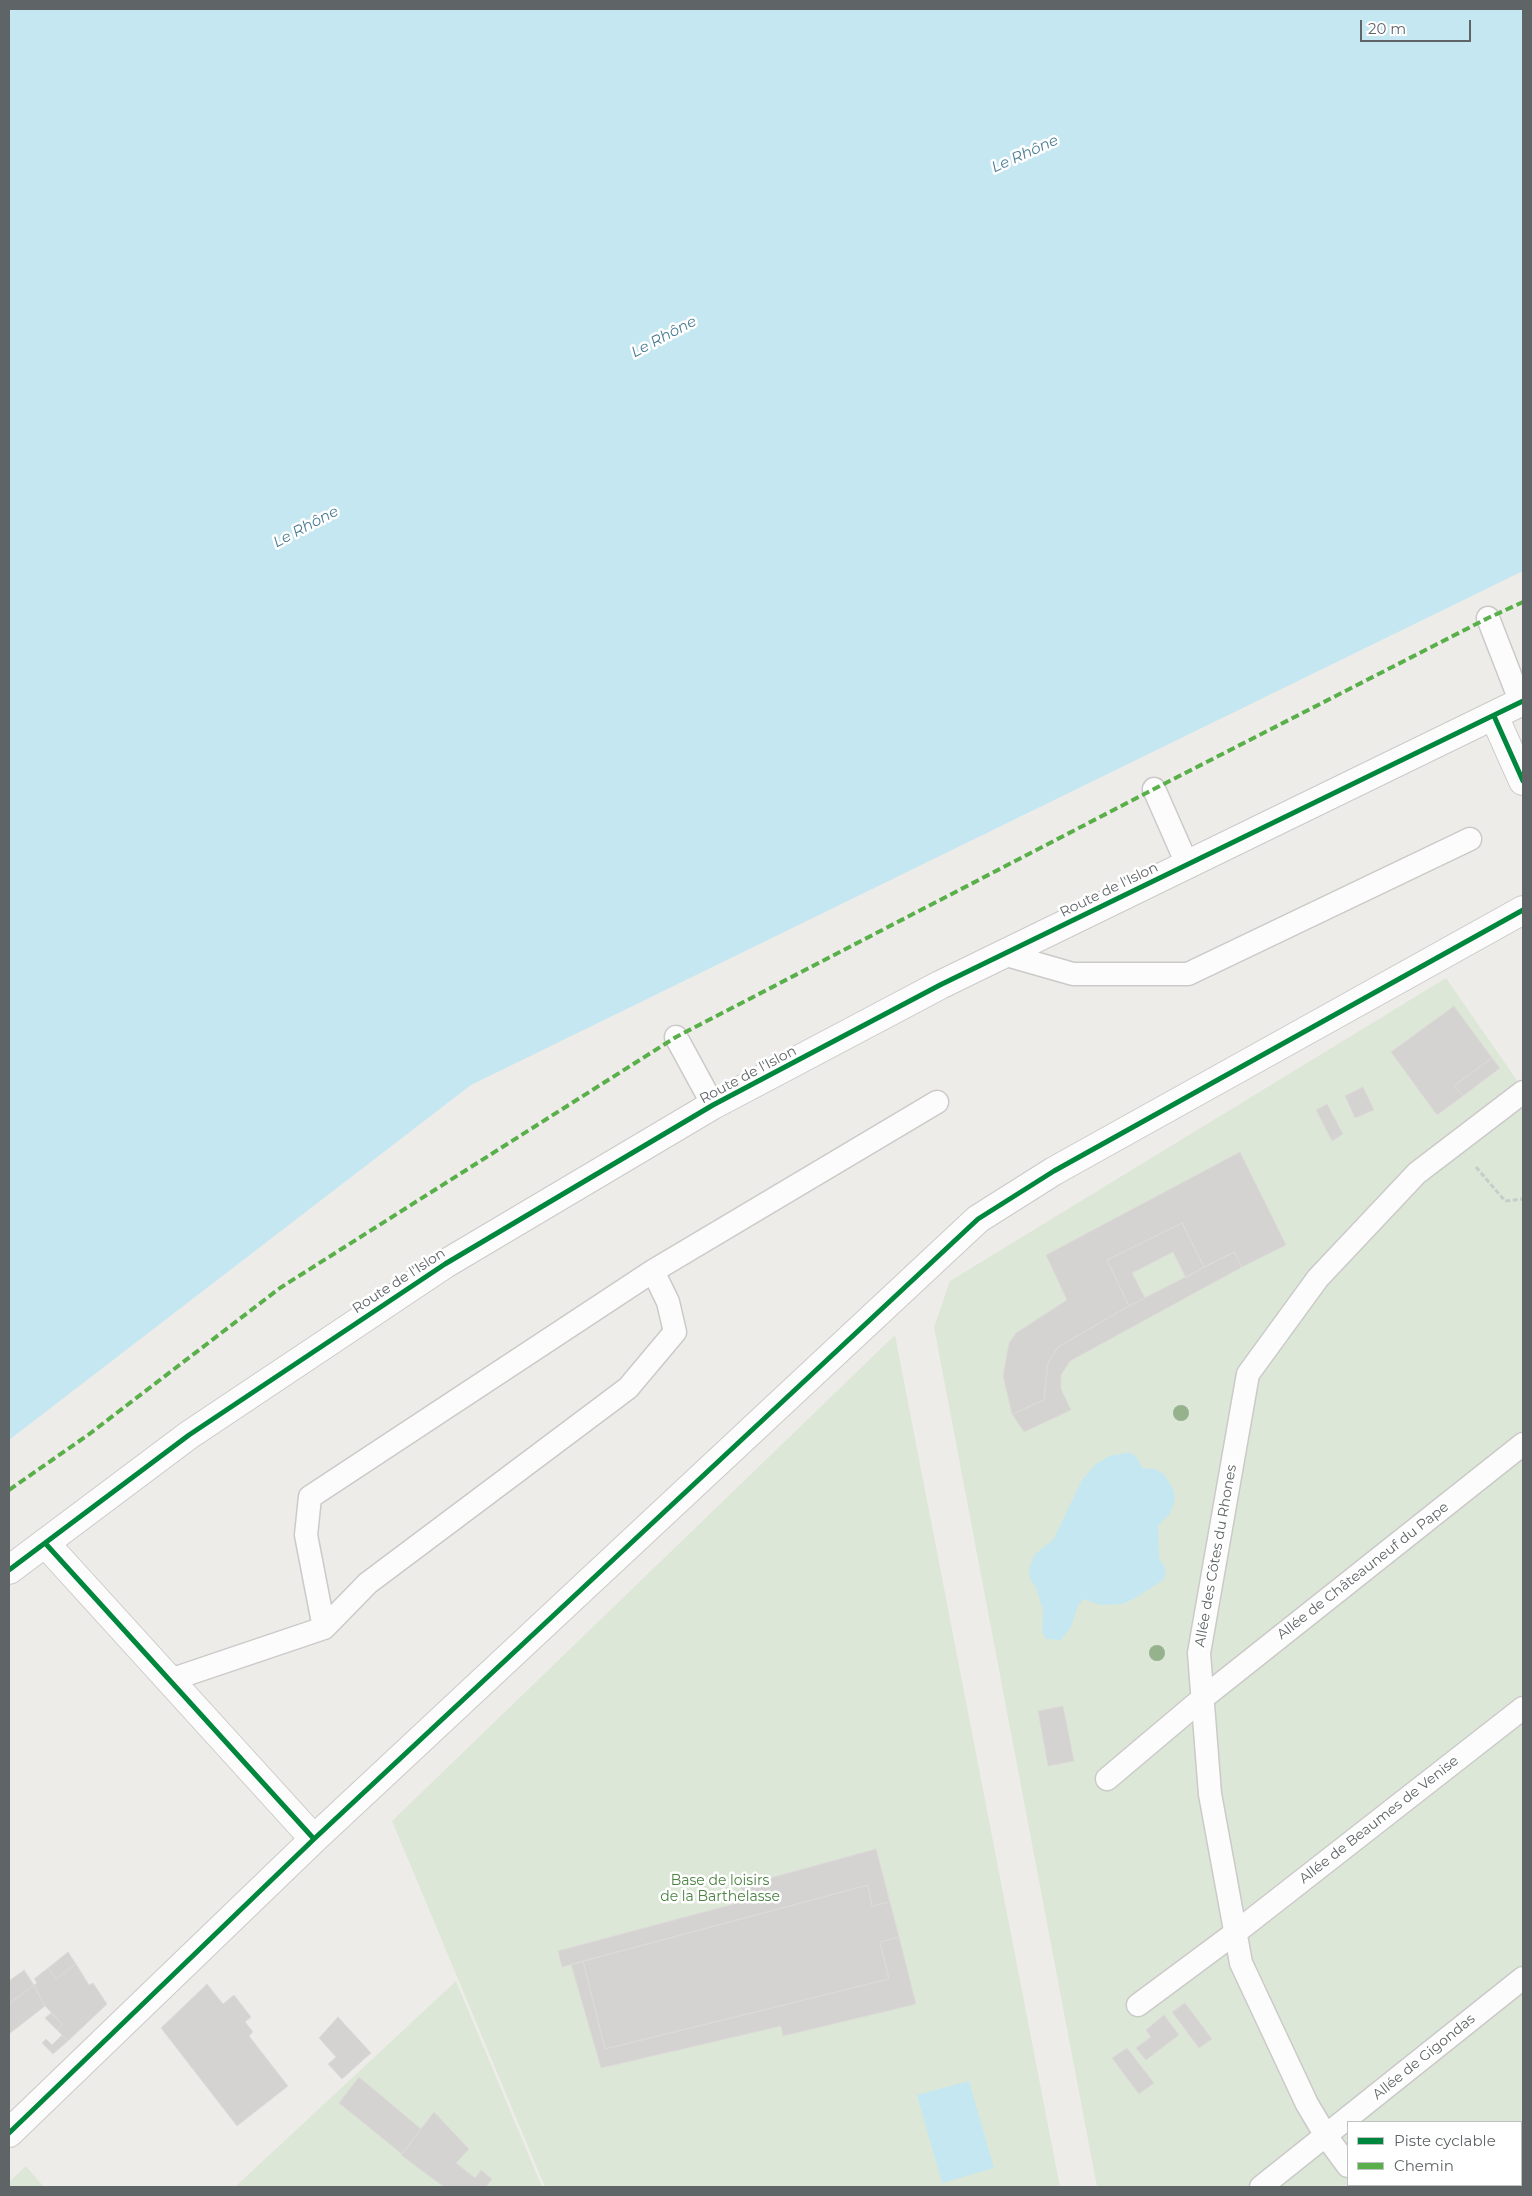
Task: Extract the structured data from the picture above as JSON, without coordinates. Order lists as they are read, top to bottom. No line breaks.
{"streets":{"street":["Route de l'Islon"],"lane":["Allée des Côtes du Rhones","Allée de Châteauneuf du Pape","Allée de Beaumes de Venise","Allée de Gigondas"]},"crossings":[["Allée des Côtes du Rhones","Allée de Châteauneuf du Pape"],["Allée des Côtes du Rhones","Allée de Beaumes de Venise"],["Allée des Côtes du Rhones","Allée de Gigondas"]],"water":["Le Rhône"],"parks":["Base de loisirs de la Barthelasse"],"legend":["Piste cyclable","Chemin"],"scale_bar":"20 m"}
